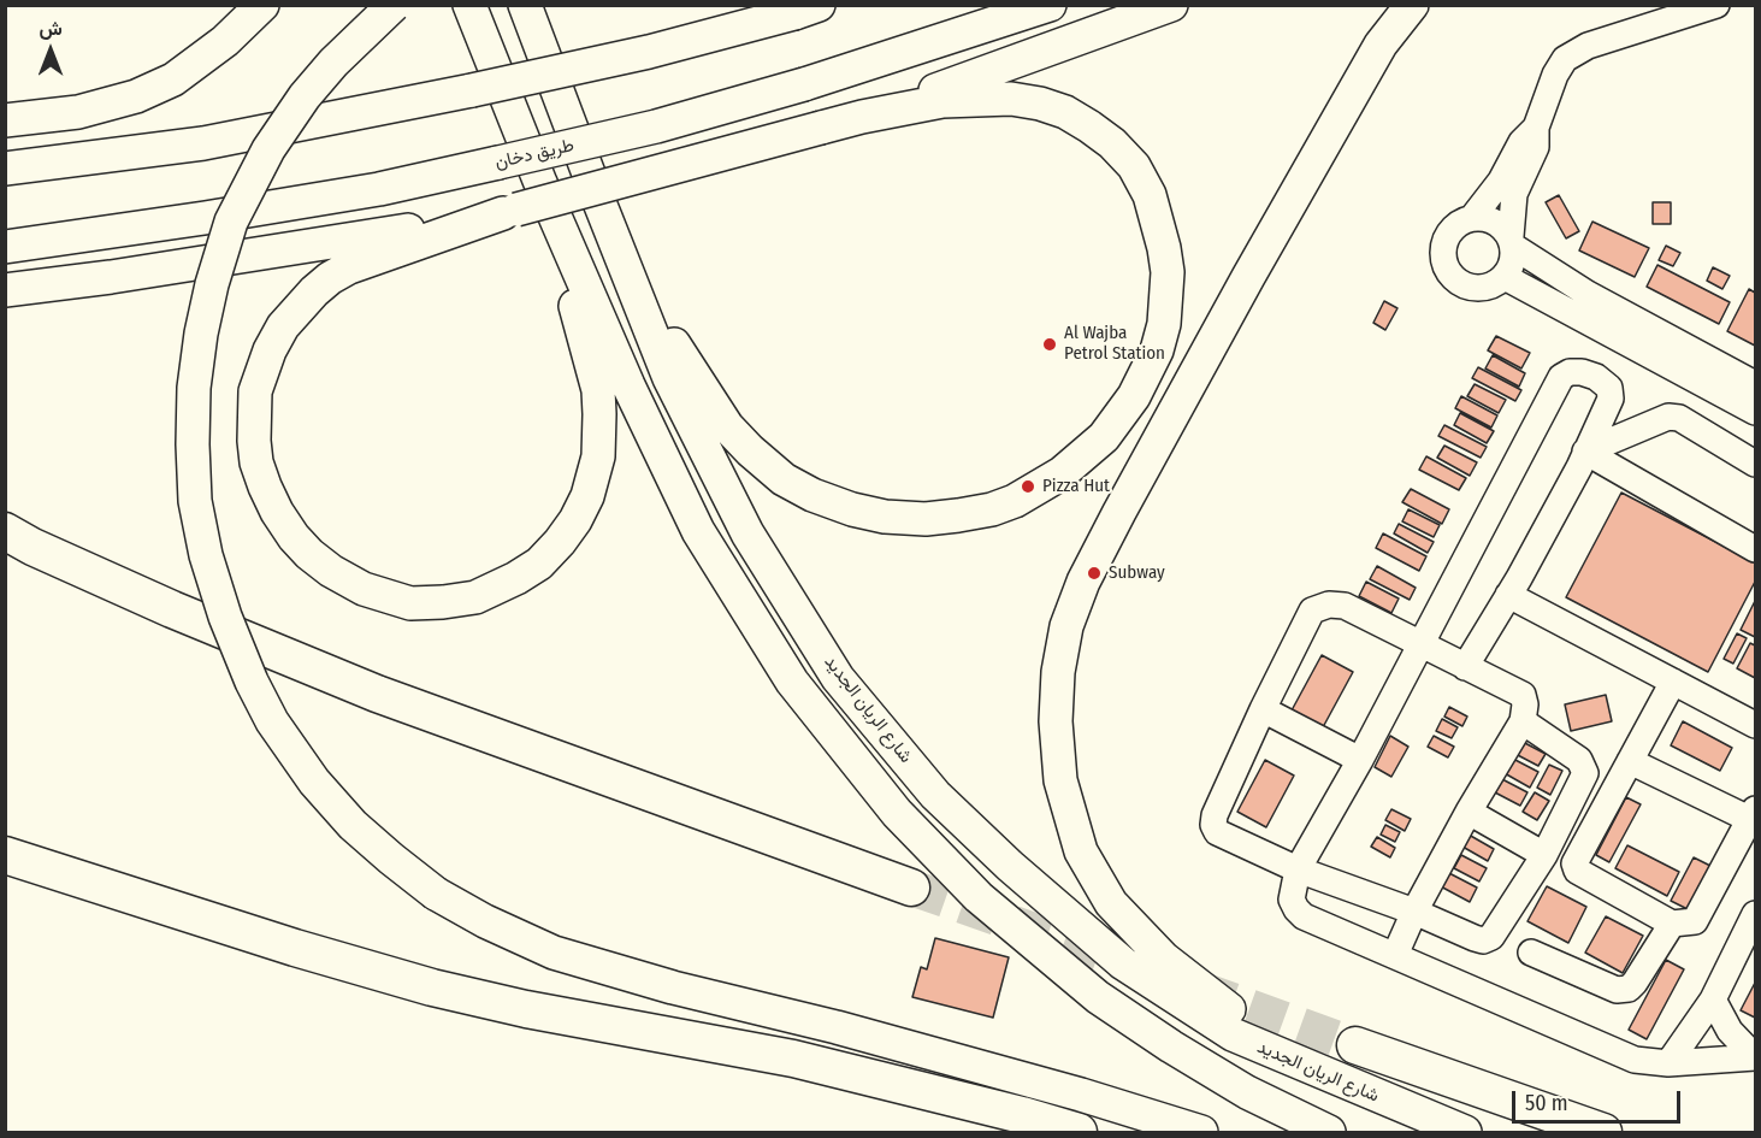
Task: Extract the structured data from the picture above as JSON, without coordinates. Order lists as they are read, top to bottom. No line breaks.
{"streets":{"main road":["طريق دخان","شارع الريان الجديد"]},"places":["Al Wajba Petrol Station","Pizza Hut","Subway"],"scale_bar":"50 m","north":"top"}
